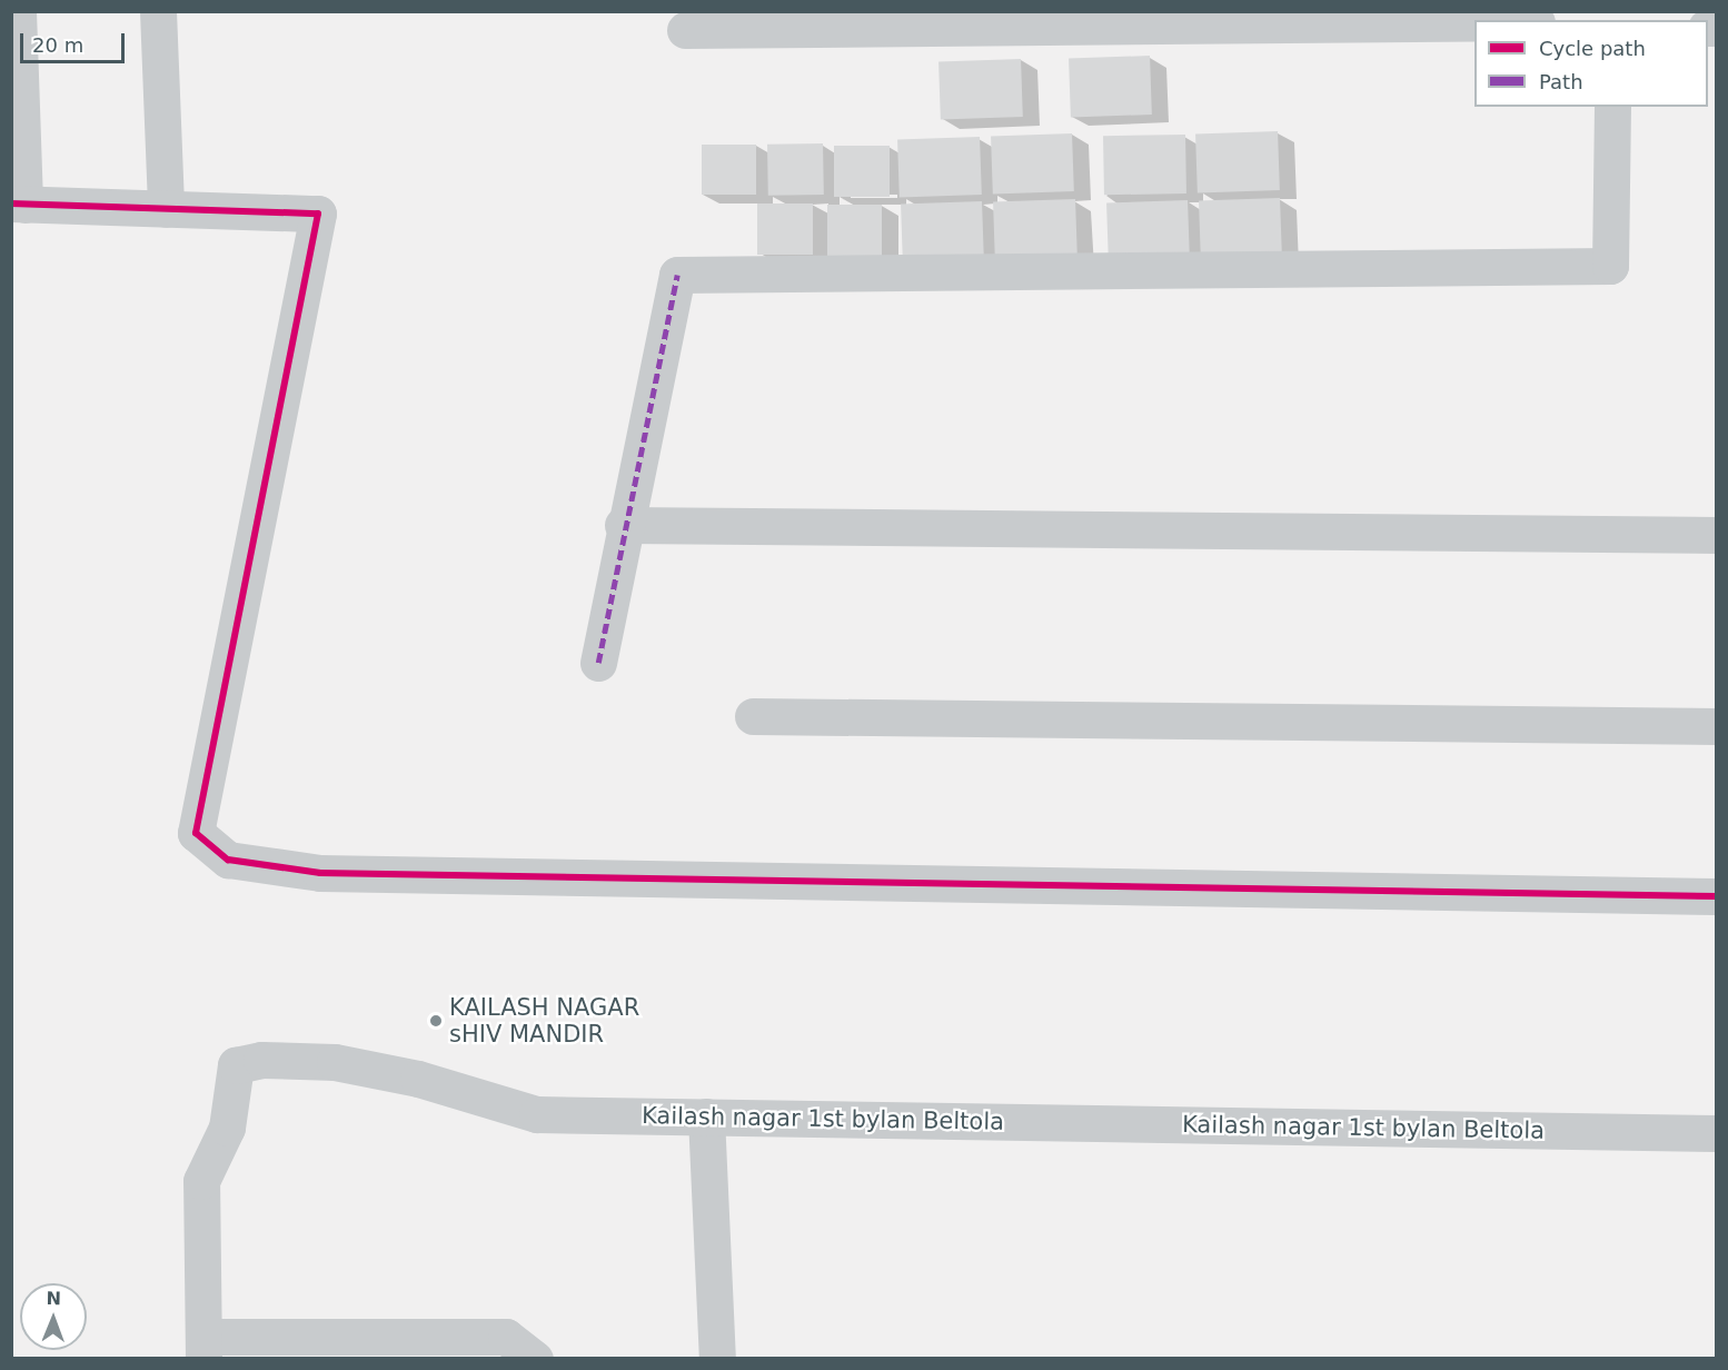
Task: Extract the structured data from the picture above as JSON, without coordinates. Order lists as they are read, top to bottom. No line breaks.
{"streets":{"street":["Kailash nagar 1st bylan Beltola"]},"places":["KAILASH NAGAR sHIV MANDIR"],"legend":["Cycle path","Path"],"scale_bar":"20 m","north":"top"}
